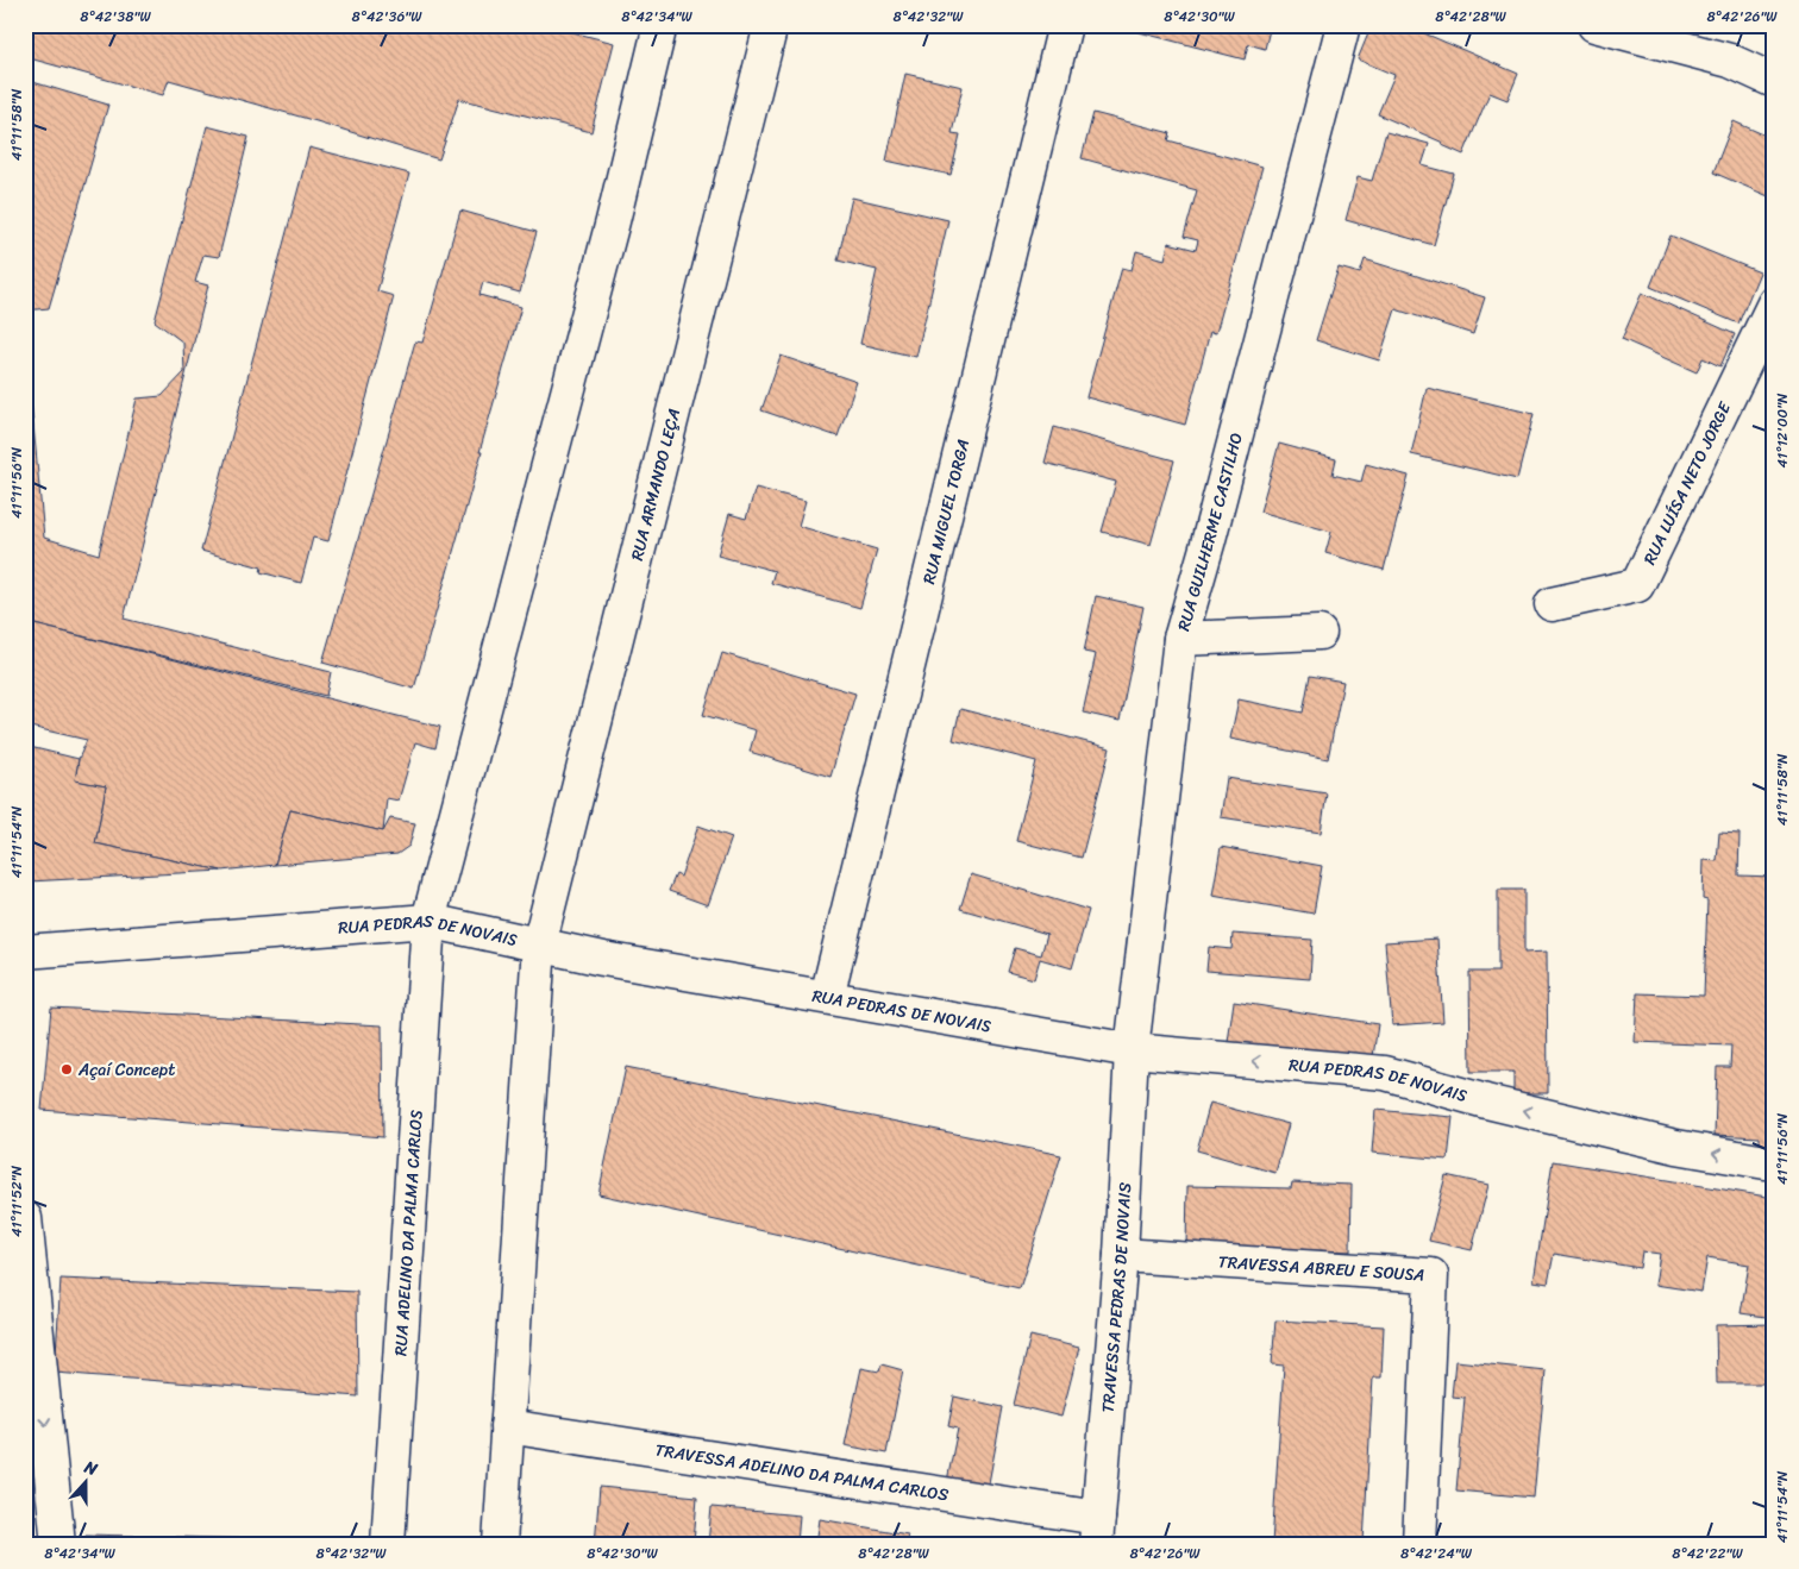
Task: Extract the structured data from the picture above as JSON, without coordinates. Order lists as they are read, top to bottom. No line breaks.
{"streets":{"street":["RUA LUÍSA NETO JORGE","RUA ARMANDO LEÇA","RUA MIGUEL TORGA","RUA GUILHERME CASTILHO","RUA PEDRAS DE NOVAIS","RUA ADELINO DA PALMA CARLOS","TRAVESSA ABREU E SOUSA","TRAVESSA PEDRAS DE NOVAIS","TRAVESSA ADELINO DA PALMA CARLOS"]},"crossings":[["RUA ARMANDO LEÇA","RUA PEDRAS DE NOVAIS"],["RUA MIGUEL TORGA","RUA PEDRAS DE NOVAIS"],["RUA GUILHERME CASTILHO","RUA PEDRAS DE NOVAIS"],["RUA GUILHERME CASTILHO","TRAVESSA PEDRAS DE NOVAIS"],["RUA PEDRAS DE NOVAIS","RUA ADELINO DA PALMA CARLOS"],["RUA PEDRAS DE NOVAIS","TRAVESSA PEDRAS DE NOVAIS"],["TRAVESSA ABREU E SOUSA","TRAVESSA PEDRAS DE NOVAIS"],["TRAVESSA PEDRAS DE NOVAIS","TRAVESSA ADELINO DA PALMA CARLOS"]],"one_way":["RUA PEDRAS DE NOVAIS"],"places":["Açaí Concept"],"north":"top","coordinates":["8°42'38\"W","8°42'36\"W","8°42'34\"W","8°42'32\"W","8°42'30\"W","8°42'28\"W","8°42'26\"W","41°11'58\"N","41°12'00\"N","41°11'56\"N","41°11'54\"N","41°11'52\"N","8°42'24\"W","8°42'22\"W"]}
